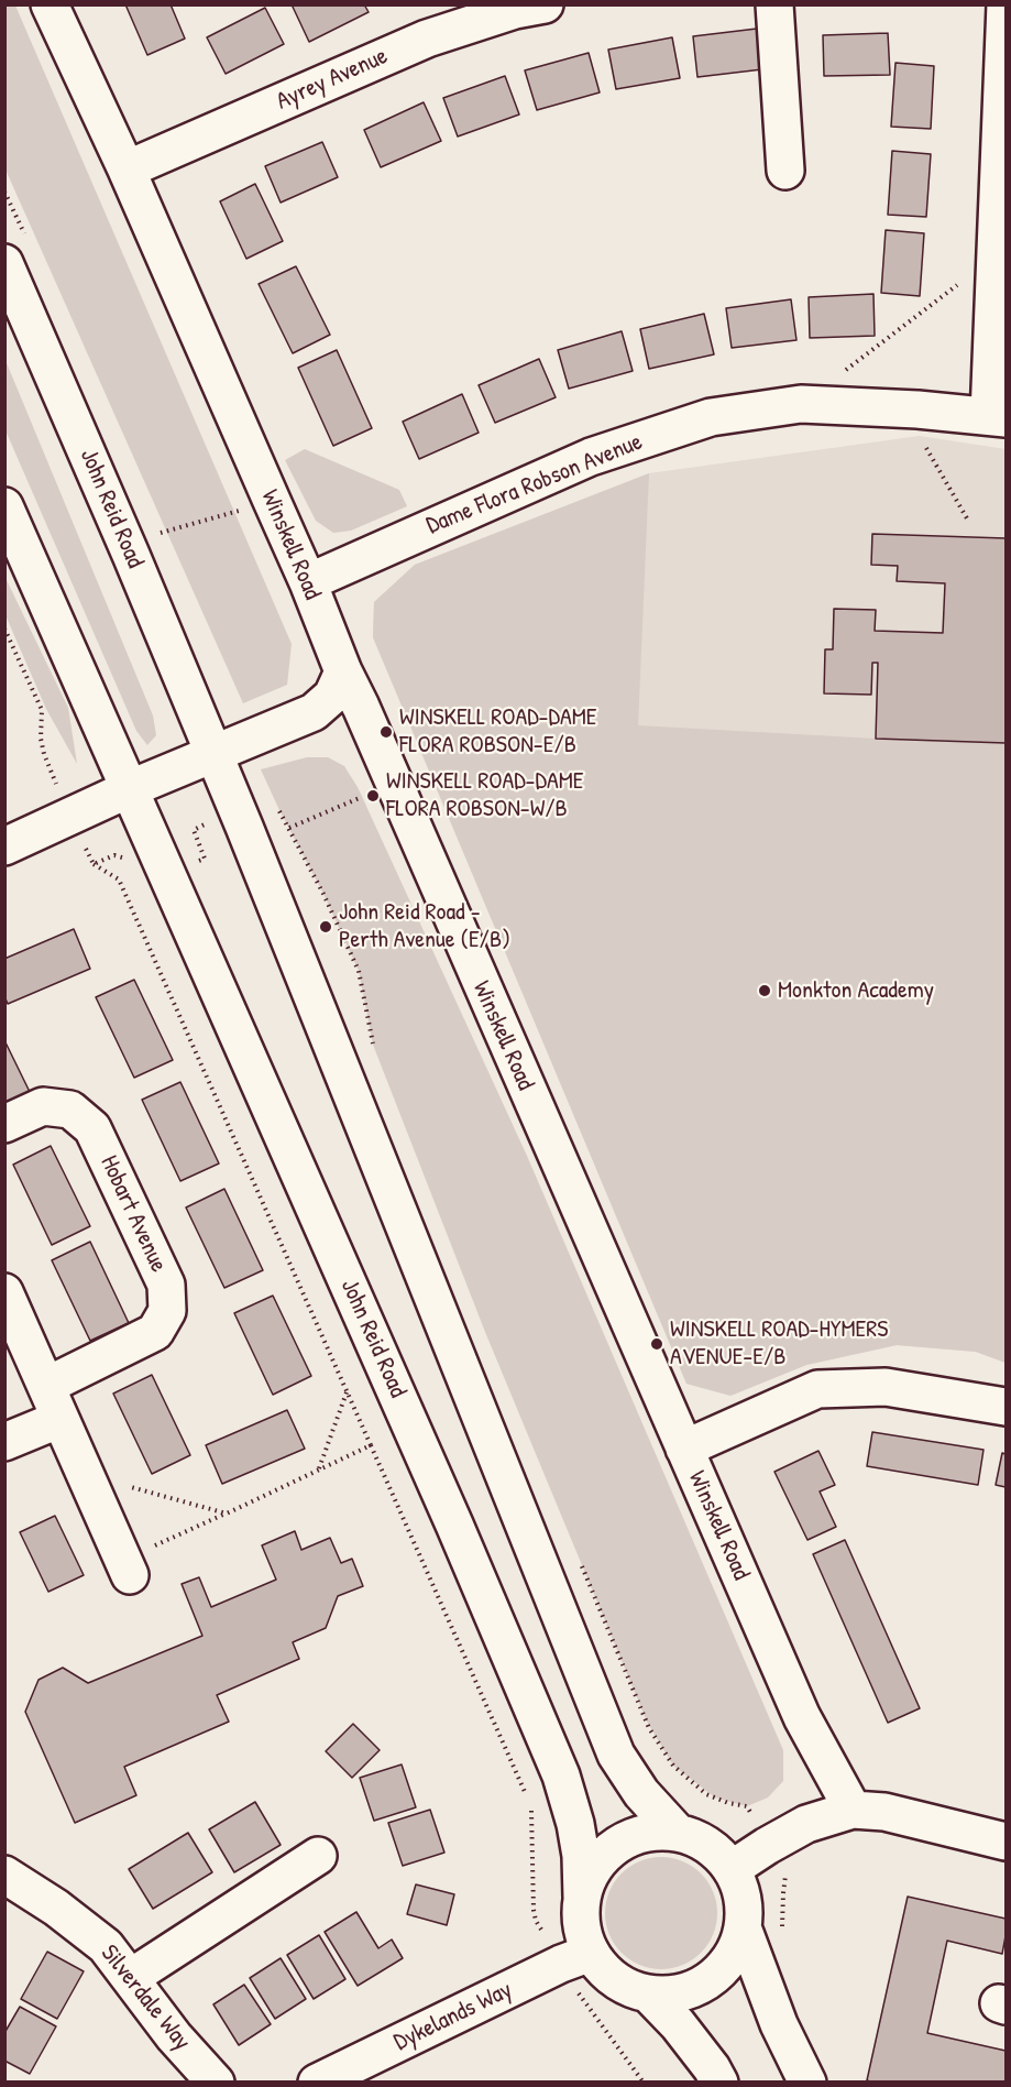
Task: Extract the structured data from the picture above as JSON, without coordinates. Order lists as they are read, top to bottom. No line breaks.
{"streets":{"main road":["Ayrey Avenue","Dame Flora Robson Avenue","John Reid Road","Winskell Road","Hobart Avenue","Silverdale Way","Dykelands Way"]},"crossings":[["Ayrey Avenue","Winskell Road"],["Dame Flora Robson Avenue","Winskell Road"],["John Reid Road","Dykelands Way"]],"places":["WINSKELL ROAD-DAME FLORA ROBSON-E/B","WINSKELL ROAD-DAME FLORA ROBSON-W/B","John Reid Road - Perth Avenue (E/B)","Monkton Academy","WINSKELL ROAD-HYMERS AVENUE-E/B"]}
